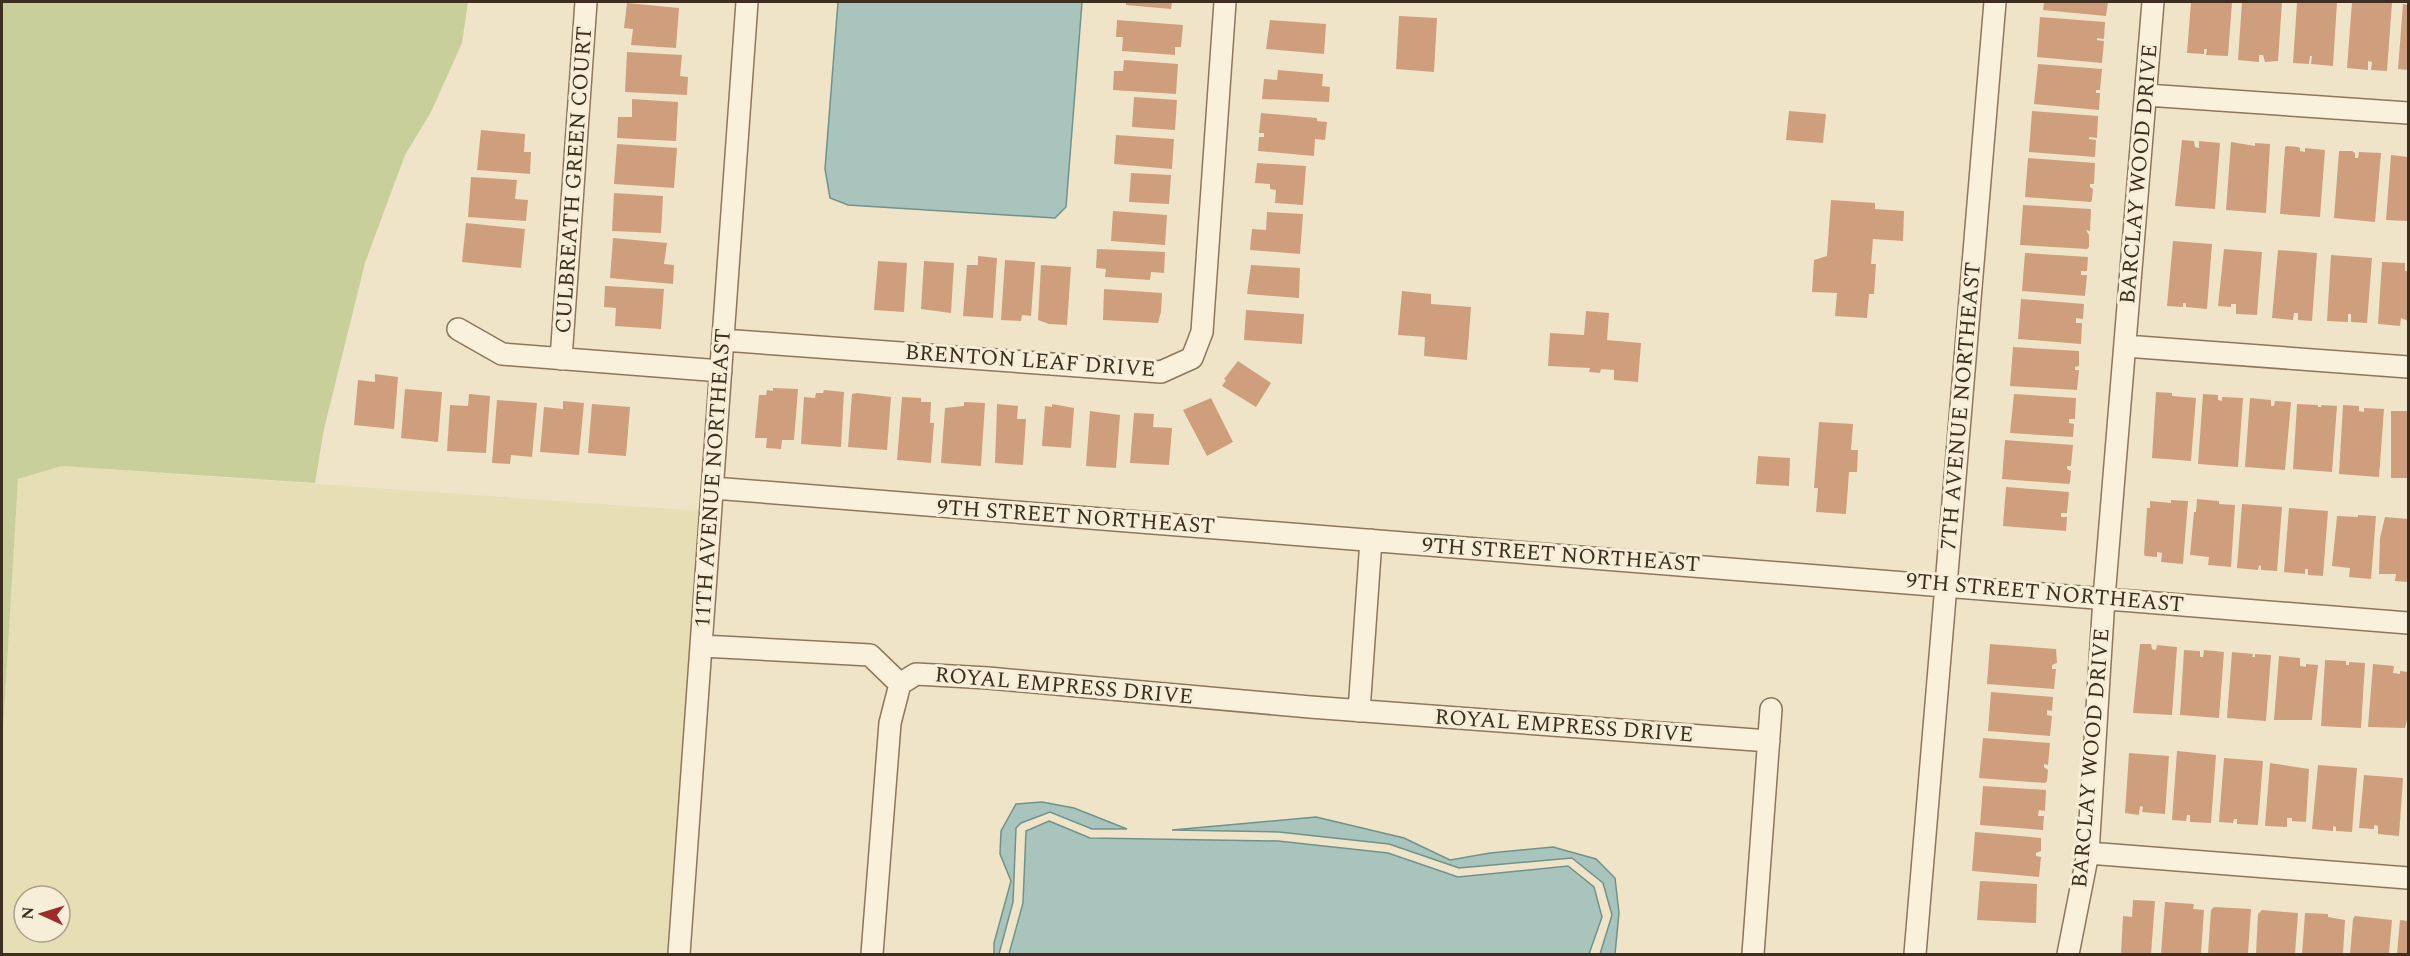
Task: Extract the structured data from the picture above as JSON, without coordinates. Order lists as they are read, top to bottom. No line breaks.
{"streets":{"street":["BARCLAY WOOD DRIVE","CULBREATH GREEN COURT","BRENTON LEAF DRIVE","7TH AVENUE NORTHEAST","11TH AVENUE NORTHEAST","9TH STREET NORTHEAST","ROYAL EMPRESS DRIVE"]},"crossings":[["BARCLAY WOOD DRIVE","9TH STREET NORTHEAST"],["BRENTON LEAF DRIVE","11TH AVENUE NORTHEAST"],["7TH AVENUE NORTHEAST","9TH STREET NORTHEAST"],["11TH AVENUE NORTHEAST","9TH STREET NORTHEAST"]],"north":"left"}
